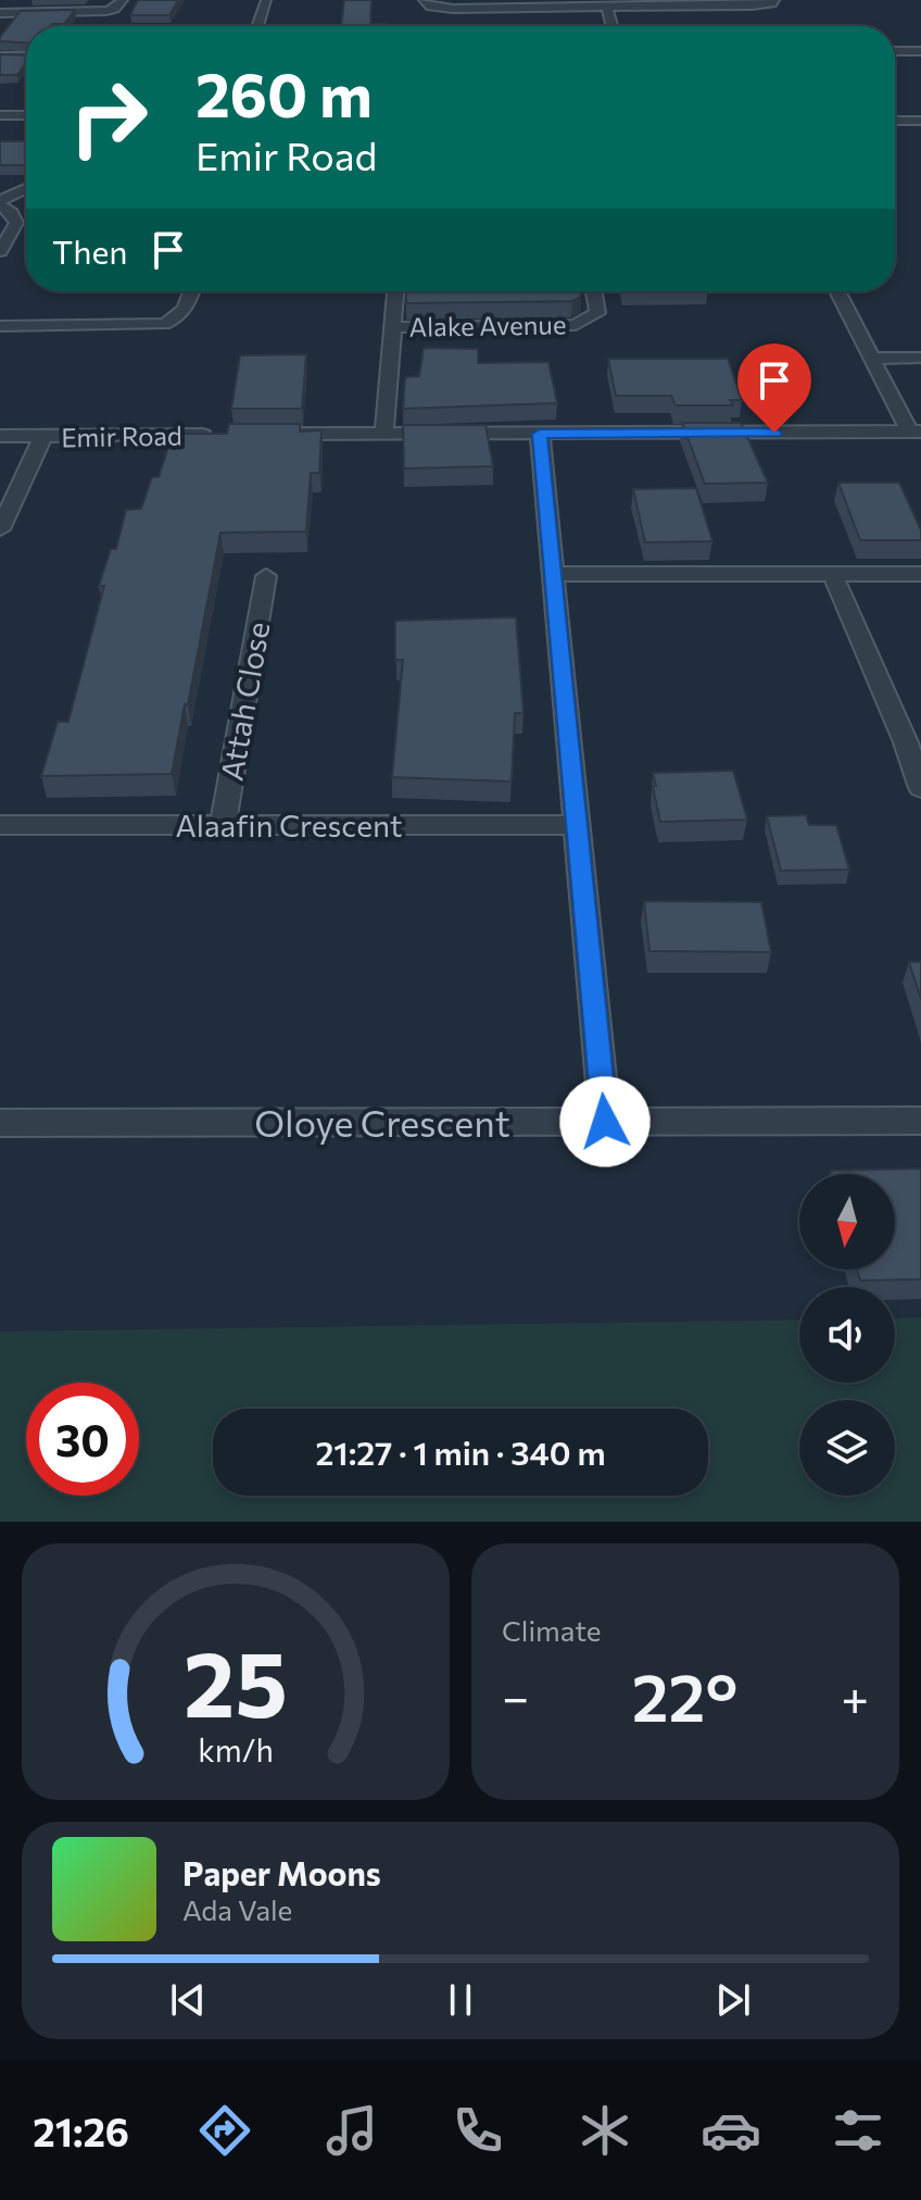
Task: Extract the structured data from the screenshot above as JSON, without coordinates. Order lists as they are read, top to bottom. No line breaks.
{"streets":{"street":["Alake Avenue","Emir Road","Attah Close","Alaafin Crescent","Oloye Crescent"]},"crossings":[["Attah Close","Alaafin Crescent"]],"north":"bottom","page":{"turn":["260 m","Emir Road"],"then":"Then","limit":"30","trip":"21:27 · 1 min · 340 m","tile":"Climate","heat":["−","22°","+"],"song":["Paper Moons","Ada Vale"],"tabs":"21:26","gauge":["25","km/h"]}}
